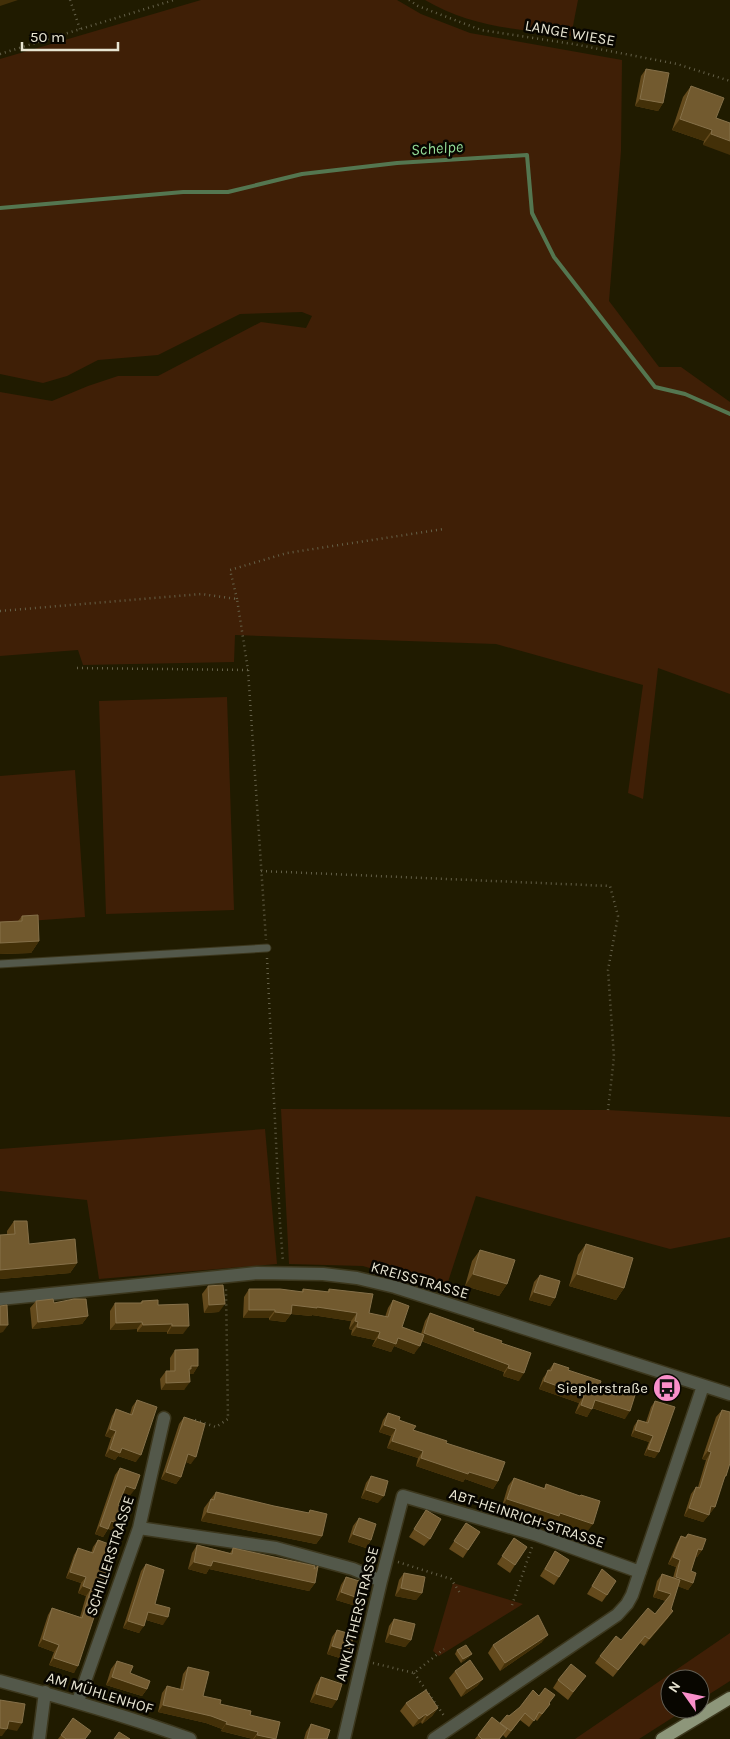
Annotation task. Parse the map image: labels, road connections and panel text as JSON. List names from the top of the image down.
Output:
{
  "streets": {
    "street": [
      "KREISSTRASSE",
      "ABT-HEINRICH-STRASSE",
      "SCHILLERSTRASSE",
      "ANKLYTHERSTRASSE",
      "AM MÜHLENHOF"
    ],
    "path": ["LANGE WIESE"]
  },
  "crossings": [
    ["ABT-HEINRICH-STRASSE", "ANKLYTHERSTRASSE"],
    ["SCHILLERSTRASSE", "AM MÜHLENHOF"]
  ],
  "water": ["Schelpe"],
  "places": {
    "bus stop": ["Sieplerstraße"]
  },
  "scale_bar": "50 m",
  "north": "top left"
}
